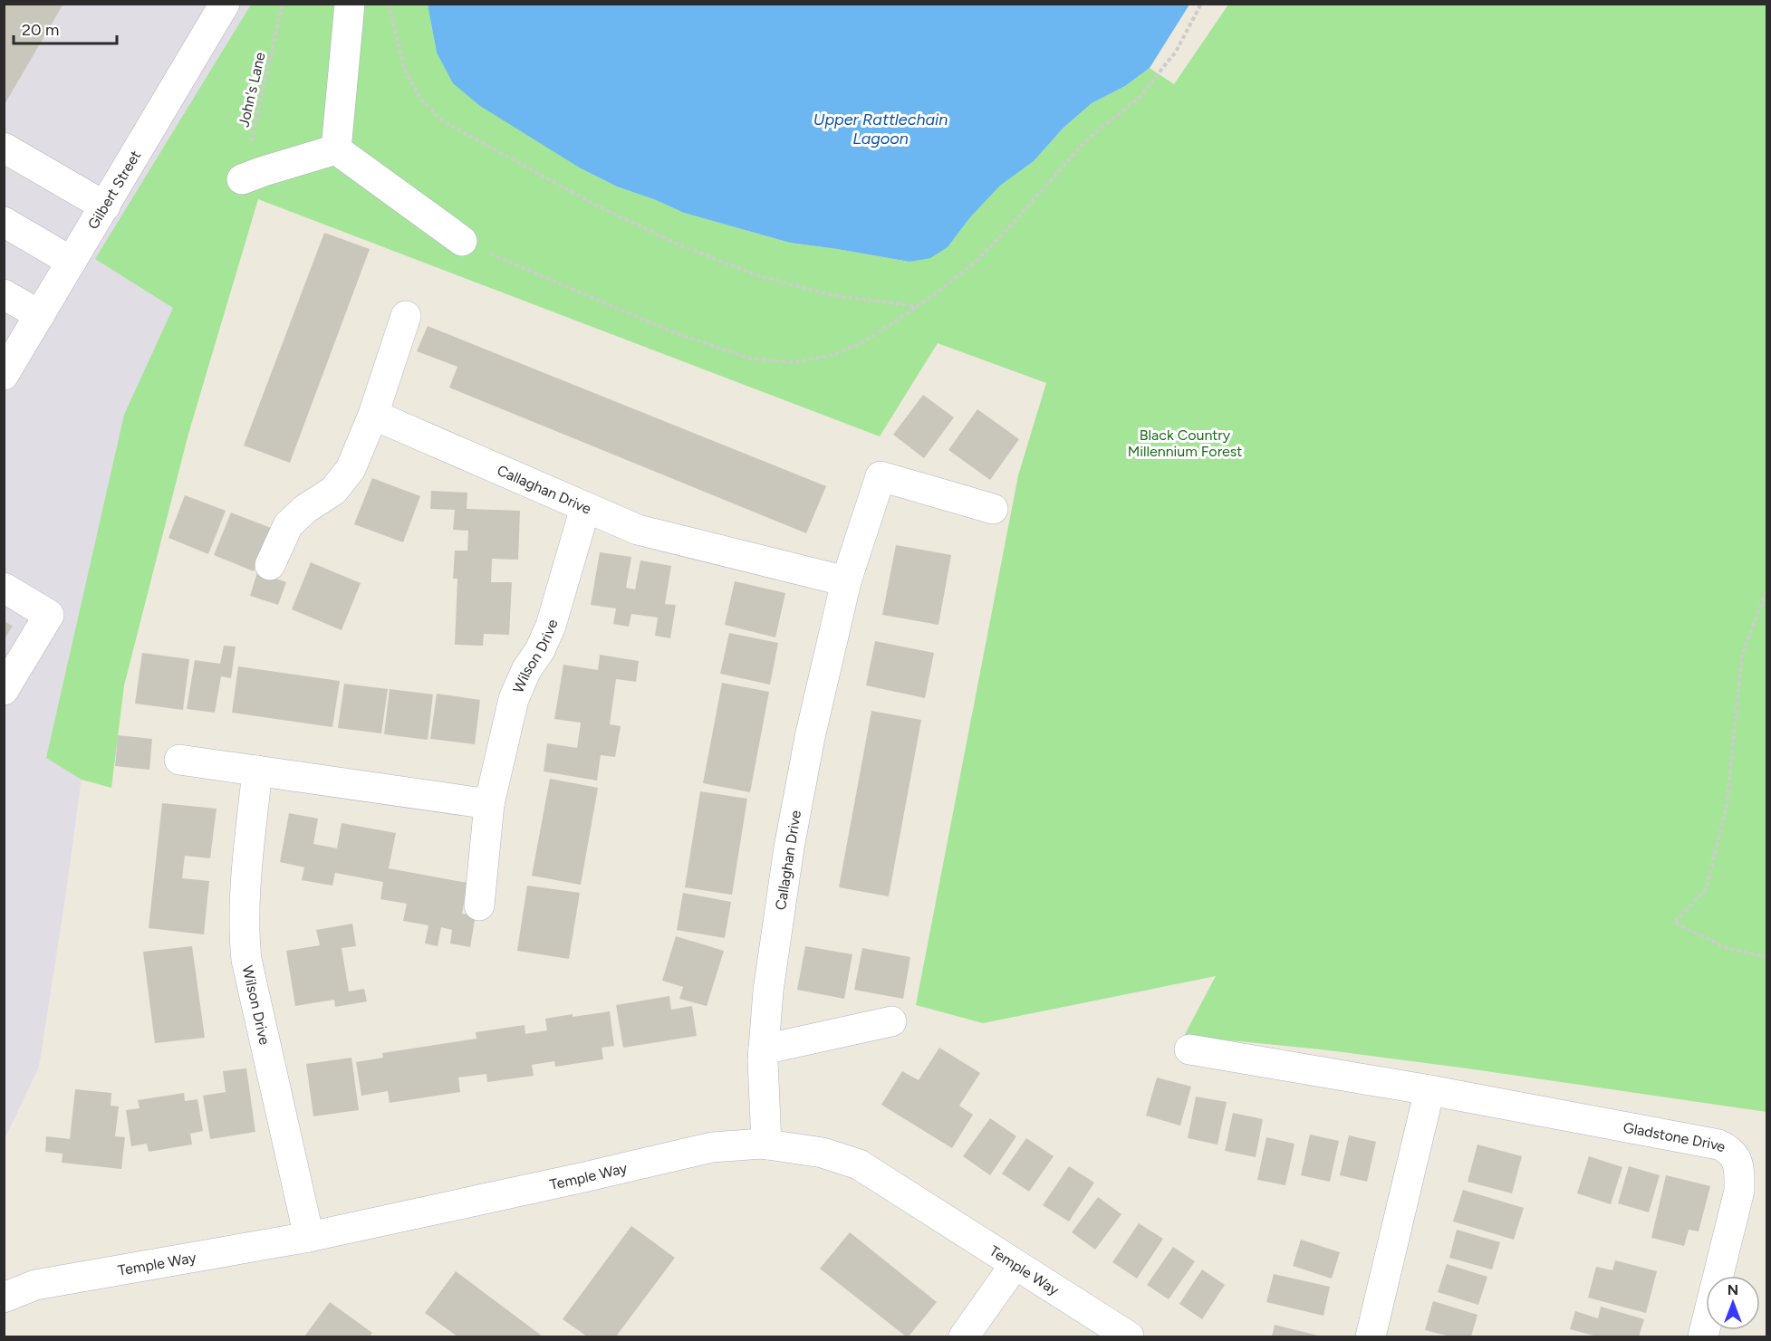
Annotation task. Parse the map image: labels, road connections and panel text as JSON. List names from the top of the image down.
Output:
{
  "streets": {
    "street": [
      "Gilbert Street",
      "Callaghan Drive",
      "Wilson Drive",
      "Gladstone Drive",
      "Temple Way"
    ],
    "path": ["John's Lane"]
  },
  "crossings": [
    ["Callaghan Drive", "Wilson Drive"],
    ["Callaghan Drive", "Temple Way"],
    ["Wilson Drive", "Temple Way"]
  ],
  "water": ["Upper Rattlechain Lagoon"],
  "parks": ["Black Country Millennium Forest"],
  "scale_bar": "20 m",
  "north": "top"
}
